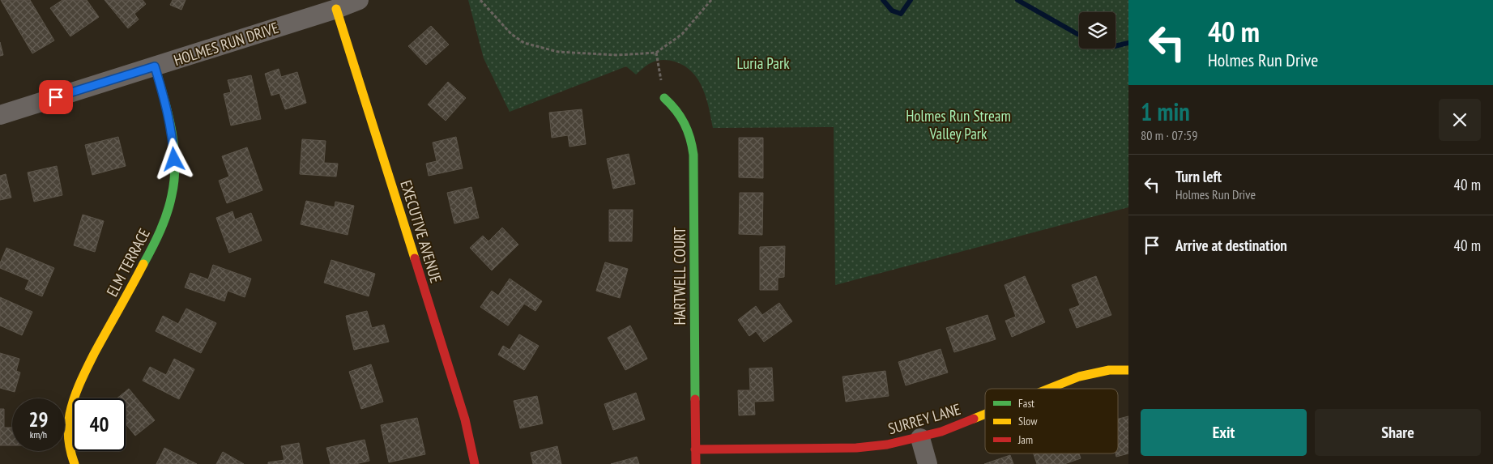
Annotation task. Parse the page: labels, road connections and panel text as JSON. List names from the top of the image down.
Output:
{
  "streets": {
    "street": [
      "HOLMES RUN DRIVE",
      "EXECUTIVE AVENUE",
      "ELM TERRACE",
      "HARTWELL COURT",
      "SURREY LANE"
    ]
  },
  "crossings": [
    ["HOLMES RUN DRIVE", "EXECUTIVE AVENUE"],
    ["HOLMES RUN DRIVE", "ELM TERRACE"],
    ["HARTWELL COURT", "SURREY LANE"]
  ],
  "parks": ["Luria Park", "Holmes Run Stream Valley Park"],
  "legend": ["Fast", "Slow", "Jam"],
  "page": {
    "turn": ["40 m", "Holmes Run Drive"],
    "heading": ["1 min", "80 m · 07:59"],
    "list": [
      {
        "name": "Turn left",
        "note": "Holmes Run Drive",
        "value": "40 m"
      },
      {
        "name": "Arrive at destination",
        "value": "40 m"
      }
    ],
    "speed": "29 km/h",
    "limit": "40",
    "buttons": ["Exit", "Share"]
  }
}
